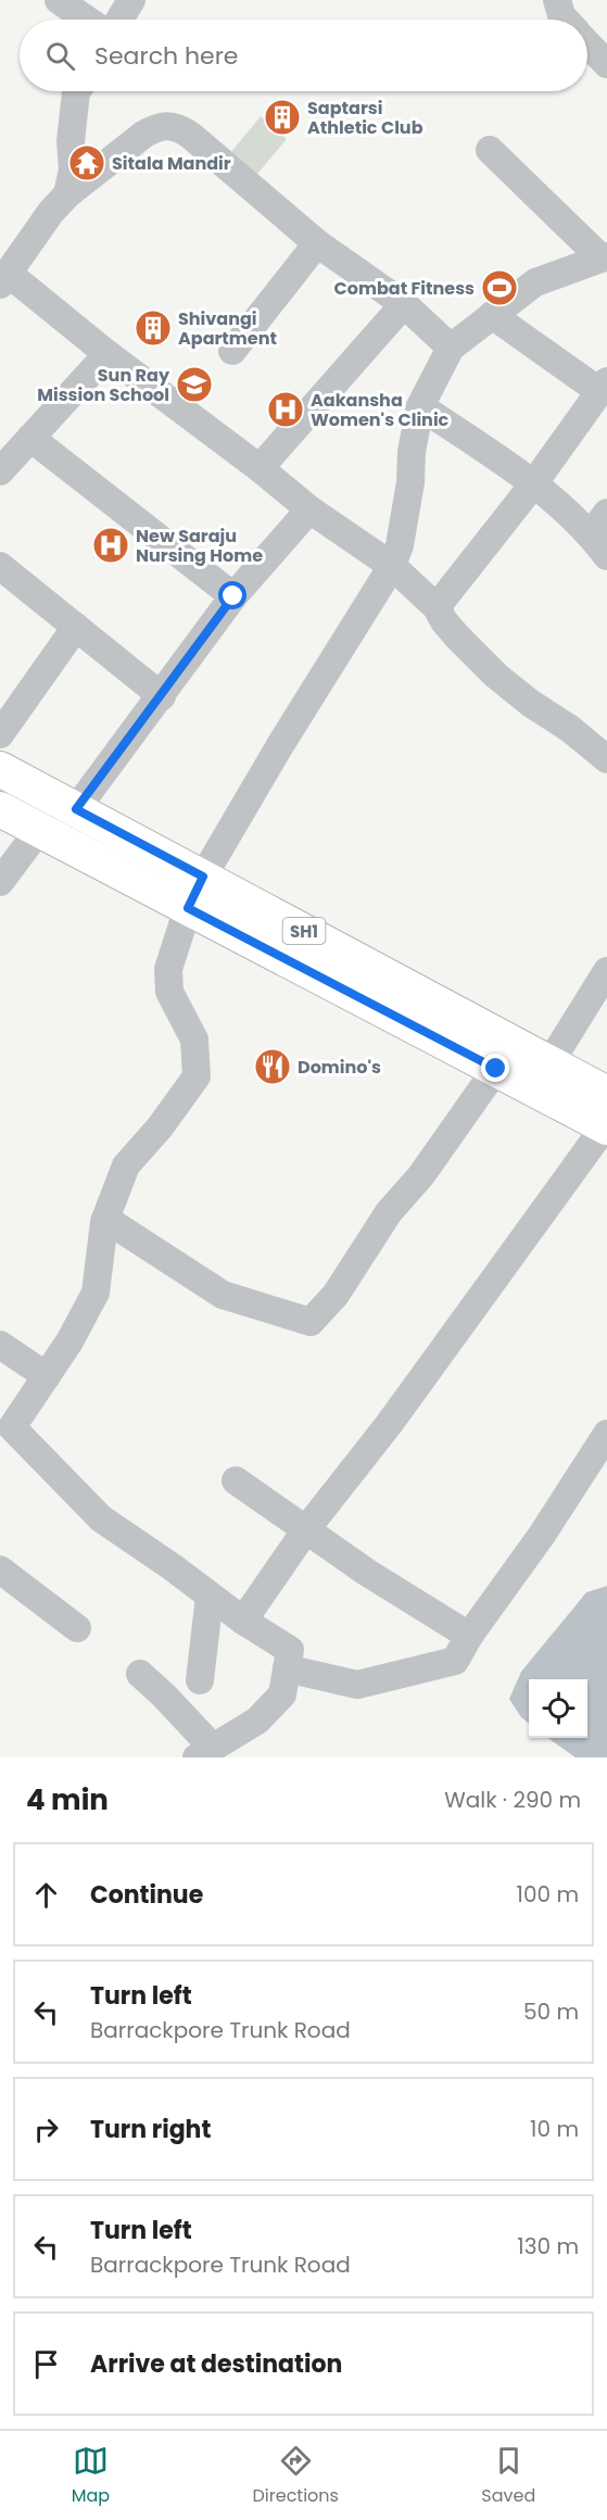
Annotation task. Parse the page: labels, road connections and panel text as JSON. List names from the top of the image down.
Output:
{
  "streets": {
    "main road": ["SH1"]
  },
  "places": {
    "building": ["Saptarsi Athletic Club", "Shivangi Apartment"],
    "temple": ["Sitala Mandir"],
    "sports": ["Combat Fitness"],
    "school or university": ["Sun Ray Mission School"],
    "hospital": ["Aakansha Women's Clinic", "New Saraju Nursing Home"],
    "restaurant": ["Domino's"]
  },
  "page": {
    "search": "Search here",
    "heading": ["4 min", "Walk · 290 m"],
    "list": [
      ["Continue", "100 m"],
      ["Turn left", "Barrackpore Trunk Road", "50 m"],
      ["Turn right", "10 m"],
      ["Turn left", "Barrackpore Trunk Road", "130 m"],
      "Arrive at destination"
    ],
    "nav": ["Map", "Directions", "Saved"]
  }
}
